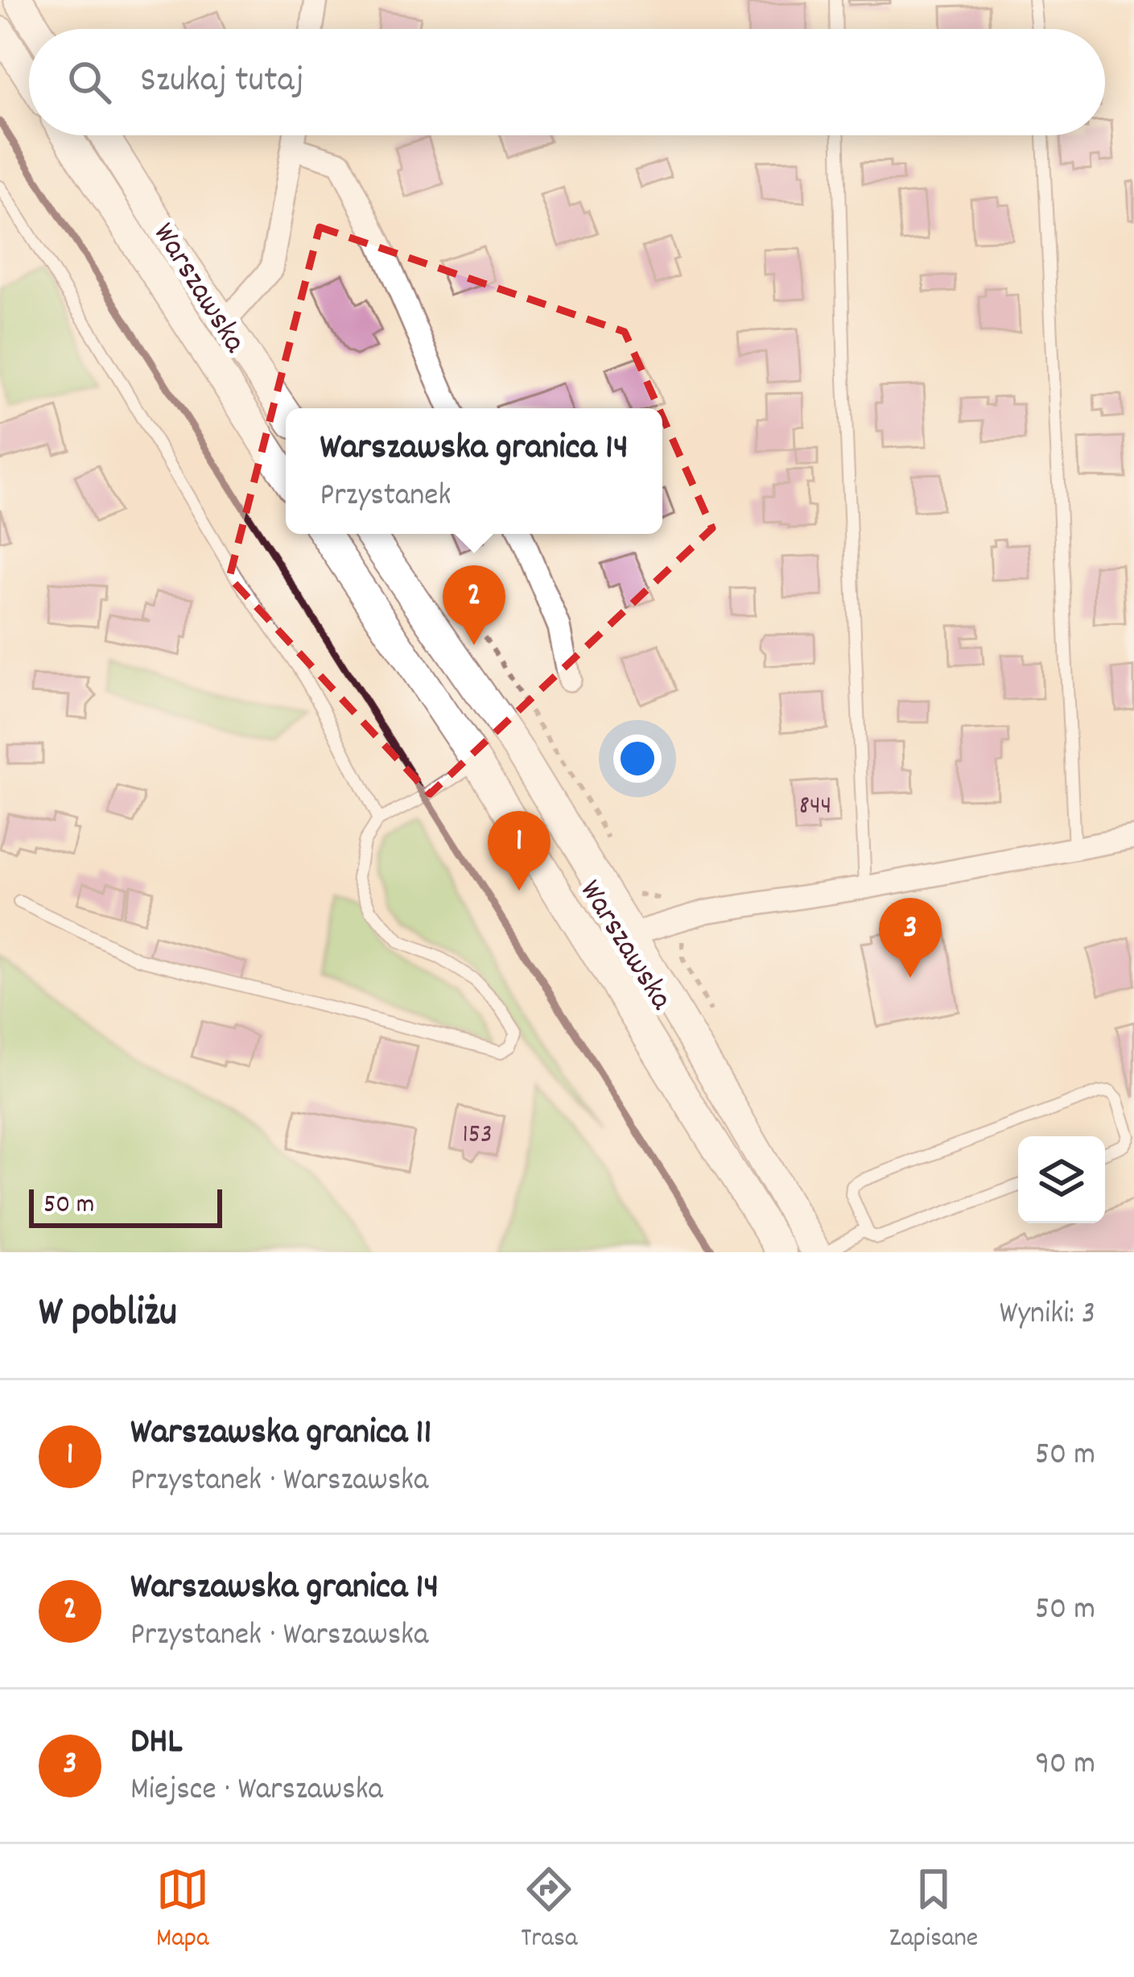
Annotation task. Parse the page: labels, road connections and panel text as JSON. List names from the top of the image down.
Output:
{
  "streets": {
    "main road": ["Warszawska"]
  },
  "house_numbers": ["844", "153"],
  "scale_bar": "50 m",
  "page": {
    "search": "Szukaj tutaj",
    "popup": ["Warszawska granica 14", "Przystanek"],
    "pins": ["2", "1", "3"],
    "scale": "50 m",
    "heading": ["W pobliżu", "Wyniki: 3"],
    "list": [
      {
        "mark": "1",
        "name": "Warszawska granica 11",
        "note": "Przystanek · Warszawska",
        "value": "50 m"
      },
      {
        "mark": "2",
        "name": "Warszawska granica 14",
        "note": "Przystanek · Warszawska",
        "value": "50 m"
      },
      {
        "mark": "3",
        "name": "DHL",
        "note": "Miejsce · Warszawska",
        "value": "90 m"
      }
    ],
    "nav": ["Mapa", "Trasa", "Zapisane"]
  }
}
